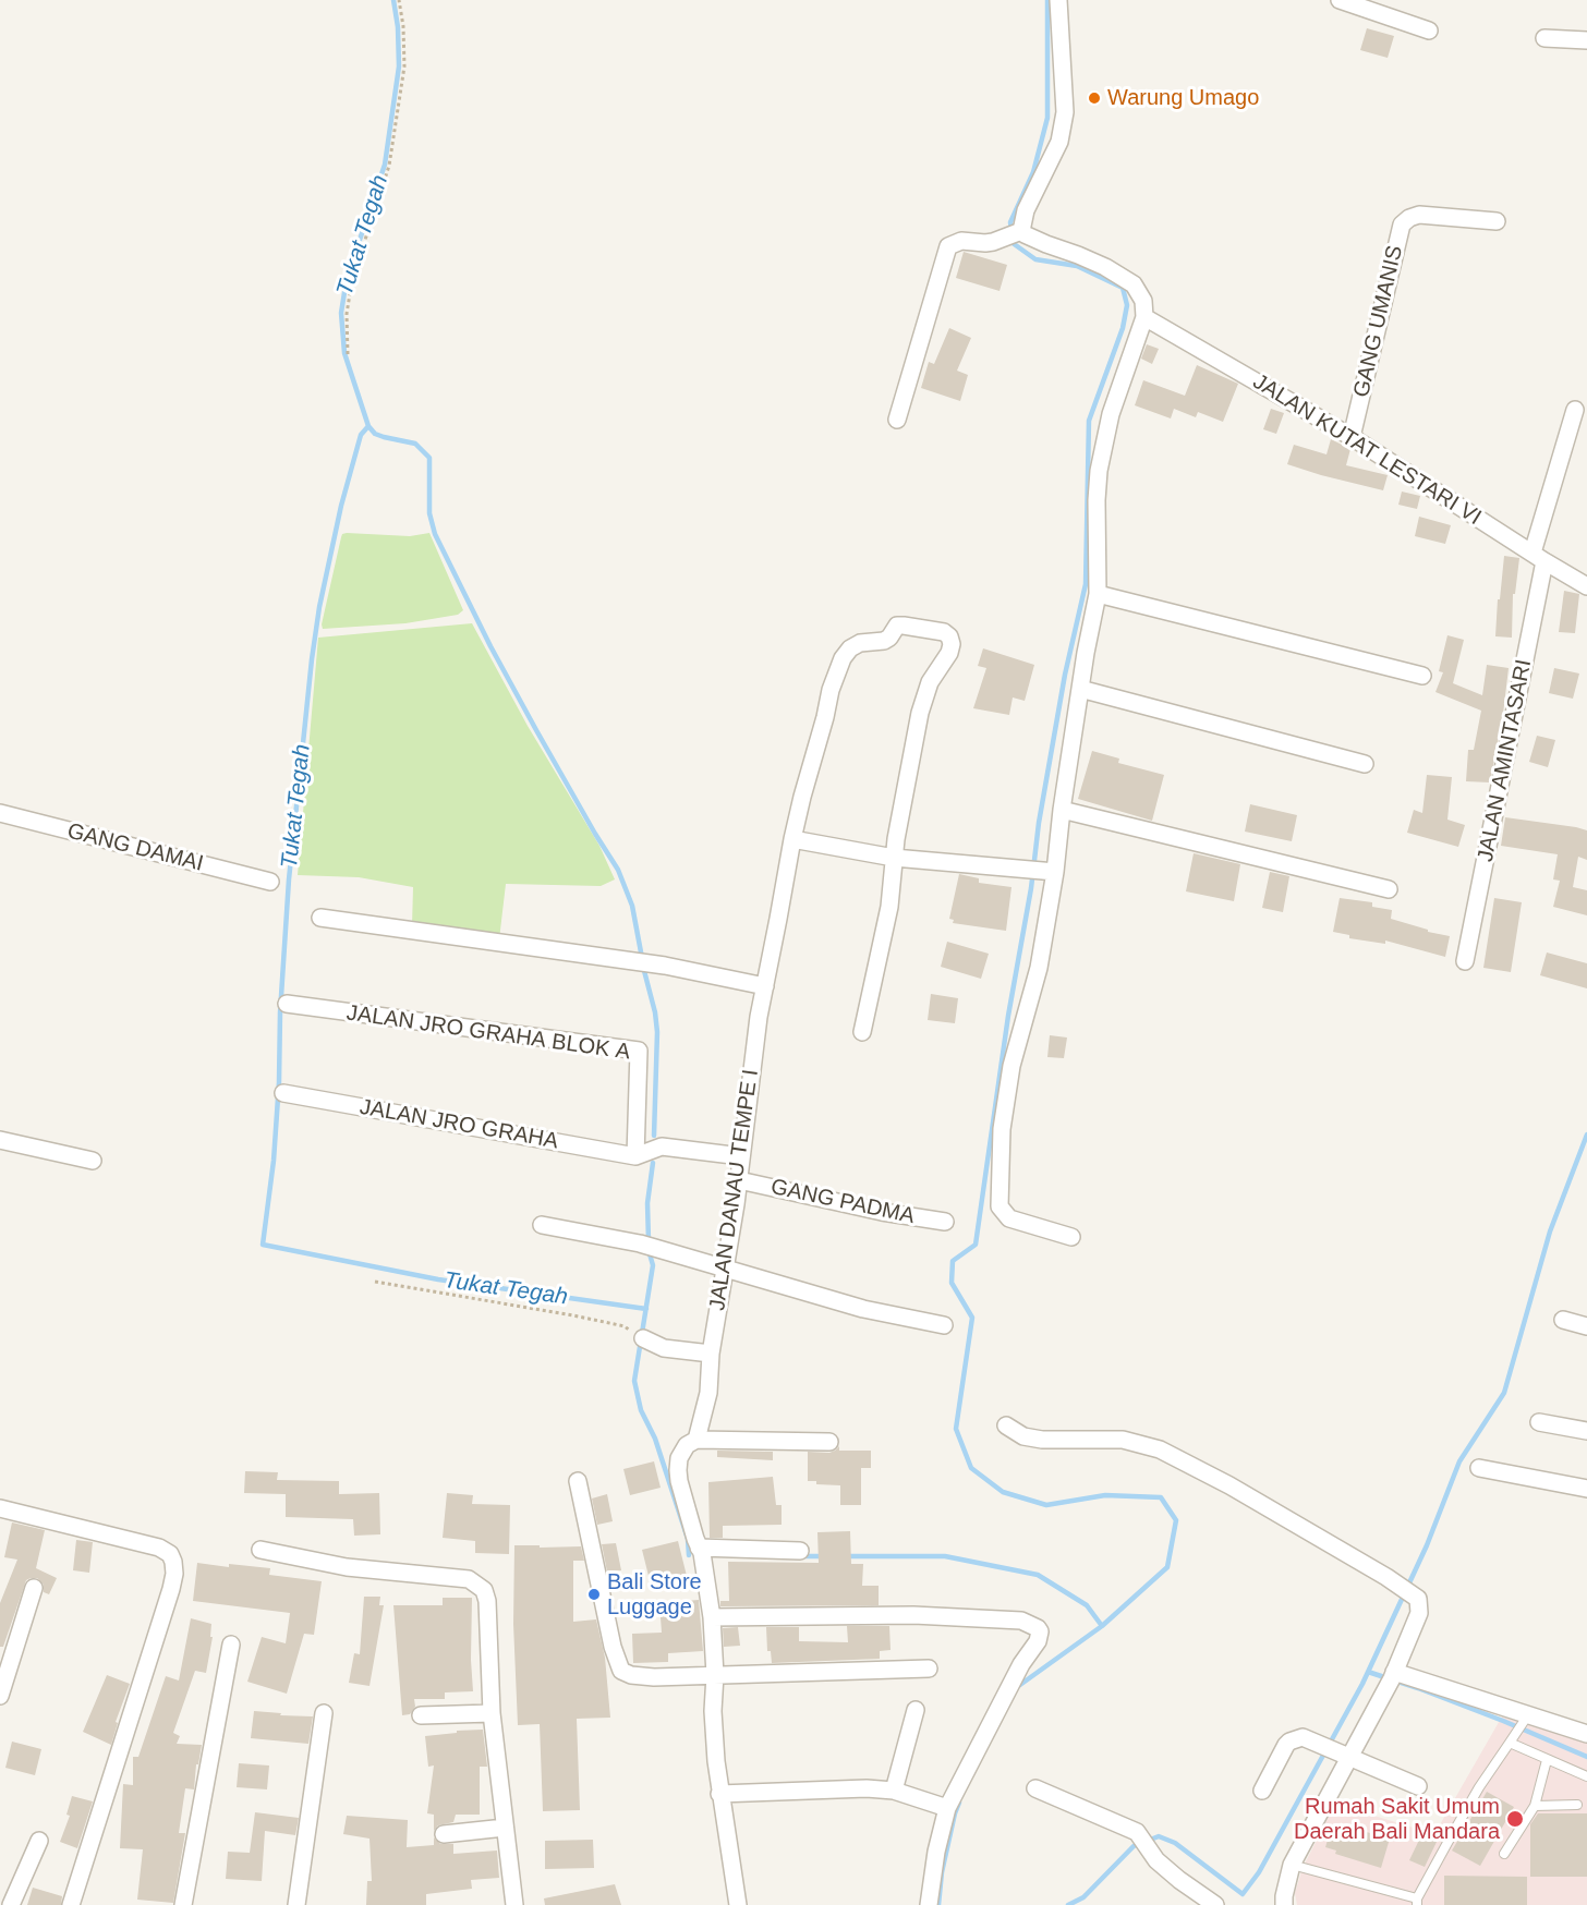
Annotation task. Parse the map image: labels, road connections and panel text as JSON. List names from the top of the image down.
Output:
{
  "streets": {
    "street": [
      "GANG UMANIS",
      "JALAN KUTAT LESTARI VI",
      "JALAN AMINTASARI",
      "GANG DAMAI",
      "JALAN JRO GRAHA BLOK A",
      "JALAN JRO GRAHA",
      "JALAN DANAU TEMPE I",
      "GANG PADMA"
    ]
  },
  "crossings": [
    ["GANG UMANIS", "JALAN KUTAT LESTARI VI"],
    ["JALAN KUTAT LESTARI VI", "JALAN AMINTASARI"],
    ["JALAN JRO GRAHA BLOK A", "JALAN JRO GRAHA"],
    ["JALAN DANAU TEMPE I", "GANG PADMA"]
  ],
  "water": ["Tukat Tegah"],
  "places": ["Warung Umago", "Bali Store Luggage", "Rumah Sakit Umum Daerah Bali Mandara"]
}
